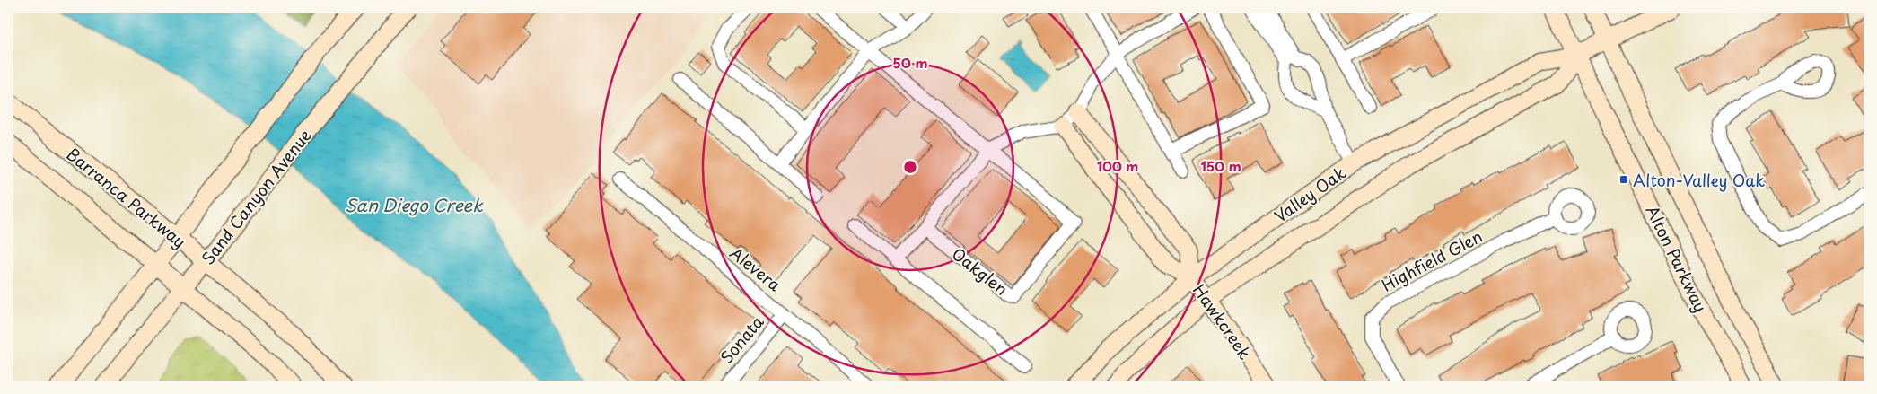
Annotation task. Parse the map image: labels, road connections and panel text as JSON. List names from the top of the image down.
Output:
{
  "streets": {
    "main road": [
      "Valley Oak",
      "Sand Canyon Avenue",
      "Barranca Parkway",
      "Alton Parkway",
      "Hawkcreek"
    ],
    "street": [
      "Highfield Glen",
      "Alevera",
      "Oakglen",
      "Sonata"
    ]
  },
  "crossings": [
    ["Valley Oak", "Alton Parkway"],
    ["Valley Oak", "Hawkcreek"],
    ["Sand Canyon Avenue", "Barranca Parkway"],
    ["Alevera", "Sonata"]
  ],
  "water": ["San Diego Creek"],
  "places": {
    "transit": ["Alton-Valley Oak"]
  },
  "rings": ["50 m", "100 m", "150 m"]
}
